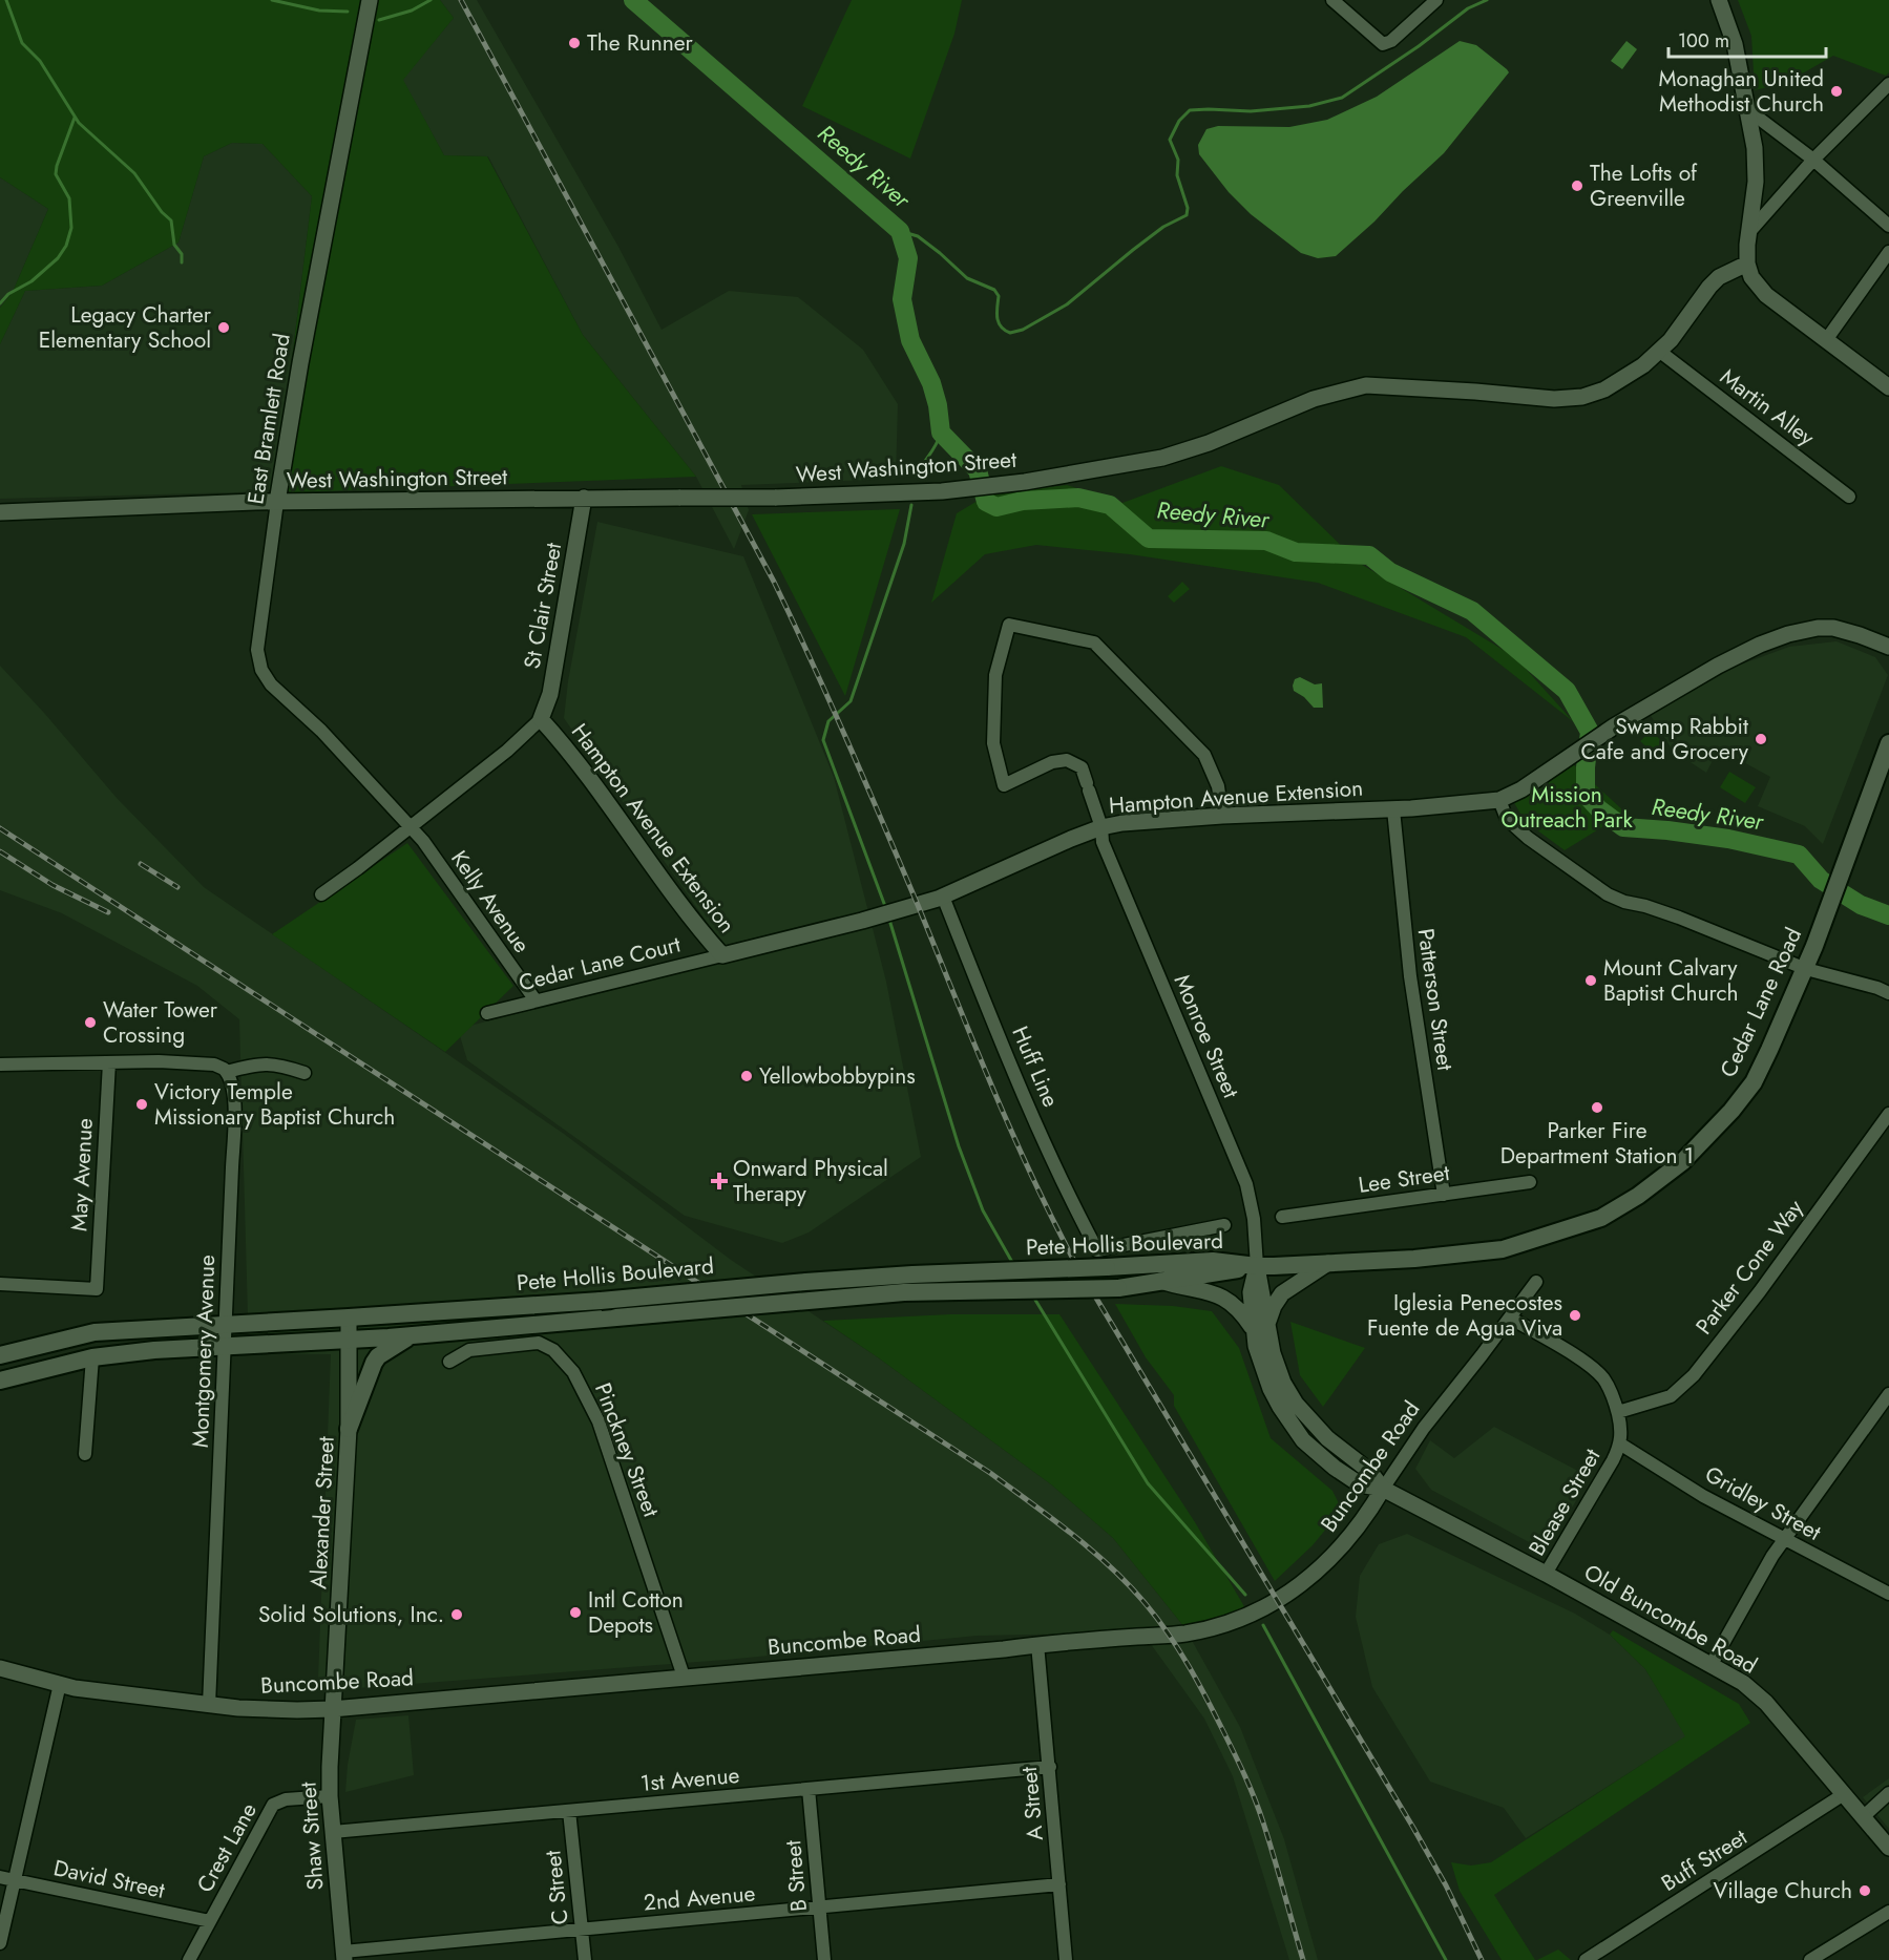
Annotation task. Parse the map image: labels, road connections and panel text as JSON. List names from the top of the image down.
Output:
{
  "streets": {
    "main road": ["Cedar Lane Road", "Pete Hollis Boulevard"],
    "street": [
      "Martin Alley",
      "East Bramlett Road",
      "West Washington Street",
      "St Clair Street",
      "Hampton Avenue Extension",
      "Kelly Avenue",
      "Cedar Lane Court",
      "Patterson Street",
      "Monroe Street",
      "Huff Line",
      "May Avenue",
      "Lee Street",
      "Parker Cone Way",
      "Montgomery Avenue",
      "Pinckney Street",
      "Buncombe Road",
      "Blease Street",
      "Gridley Street",
      "Alexander Street",
      "Old Buncombe Road",
      "1st Avenue",
      "A Street",
      "Shaw Street",
      "Crest Lane",
      "Buff Street",
      "B Street",
      "David Street",
      "C Street",
      "2nd Avenue"
    ]
  },
  "crossings": [
    ["Martin Alley", "West Washington Street"],
    ["East Bramlett Road", "West Washington Street"],
    ["East Bramlett Road", "Hampton Avenue Extension"],
    ["East Bramlett Road", "Kelly Avenue"],
    ["West Washington Street", "St Clair Street"],
    ["St Clair Street", "Hampton Avenue Extension"],
    ["Hampton Avenue Extension", "Kelly Avenue"],
    ["Hampton Avenue Extension", "Cedar Lane Court"],
    ["Hampton Avenue Extension", "Patterson Street"],
    ["Hampton Avenue Extension", "Monroe Street"],
    ["Hampton Avenue Extension", "Huff Line"],
    ["Kelly Avenue", "Cedar Lane Court"],
    ["Patterson Street", "Lee Street"],
    ["Cedar Lane Road", "Monroe Street"],
    ["Cedar Lane Road", "Pete Hollis Boulevard"],
    ["Cedar Lane Road", "Old Buncombe Road"],
    ["Monroe Street", "Pete Hollis Boulevard"],
    ["Monroe Street", "Old Buncombe Road"],
    ["Pete Hollis Boulevard", "Montgomery Avenue"],
    ["Pete Hollis Boulevard", "Alexander Street"],
    ["Pete Hollis Boulevard", "Old Buncombe Road"],
    ["Parker Cone Way", "Blease Street"],
    ["Montgomery Avenue", "Buncombe Road"],
    ["Pinckney Street", "Buncombe Road"],
    ["Buncombe Road", "Blease Street"],
    ["Buncombe Road", "Alexander Street"],
    ["Buncombe Road", "Old Buncombe Road"],
    ["Buncombe Road", "A Street"],
    ["Buncombe Road", "Shaw Street"],
    ["Blease Street", "Gridley Street"],
    ["Blease Street", "Old Buncombe Road"],
    ["Alexander Street", "Shaw Street"],
    ["Old Buncombe Road", "Buff Street"],
    ["1st Avenue", "A Street"],
    ["1st Avenue", "Shaw Street"],
    ["1st Avenue", "B Street"],
    ["1st Avenue", "C Street"],
    ["A Street", "2nd Avenue"],
    ["Shaw Street", "Crest Lane"],
    ["Shaw Street", "2nd Avenue"],
    ["Crest Lane", "David Street"],
    ["B Street", "2nd Avenue"],
    ["C Street", "2nd Avenue"]
  ],
  "water": ["Reedy River"],
  "parks": ["Mission Outreach Park"],
  "places": {
    "other": [
      "The Runner",
      "Monaghan United Methodist Church",
      "The Lofts of Greenville",
      "Legacy Charter Elementary School",
      "Swamp Rabbit Cafe and Grocery",
      "Mount Calvary Baptist Church",
      "Water Tower Crossing",
      "Yellowbobbypins",
      "Victory Temple Missionary Baptist Church",
      "Parker Fire Department Station 1",
      "Iglesia Penecostes Fuente de Agua Viva",
      "Intl Cotton Depots",
      "Solid Solutions, Inc.",
      "Village Church"
    ],
    "health": ["Onward Physical Therapy"]
  },
  "scale_bar": "100 m"
}
